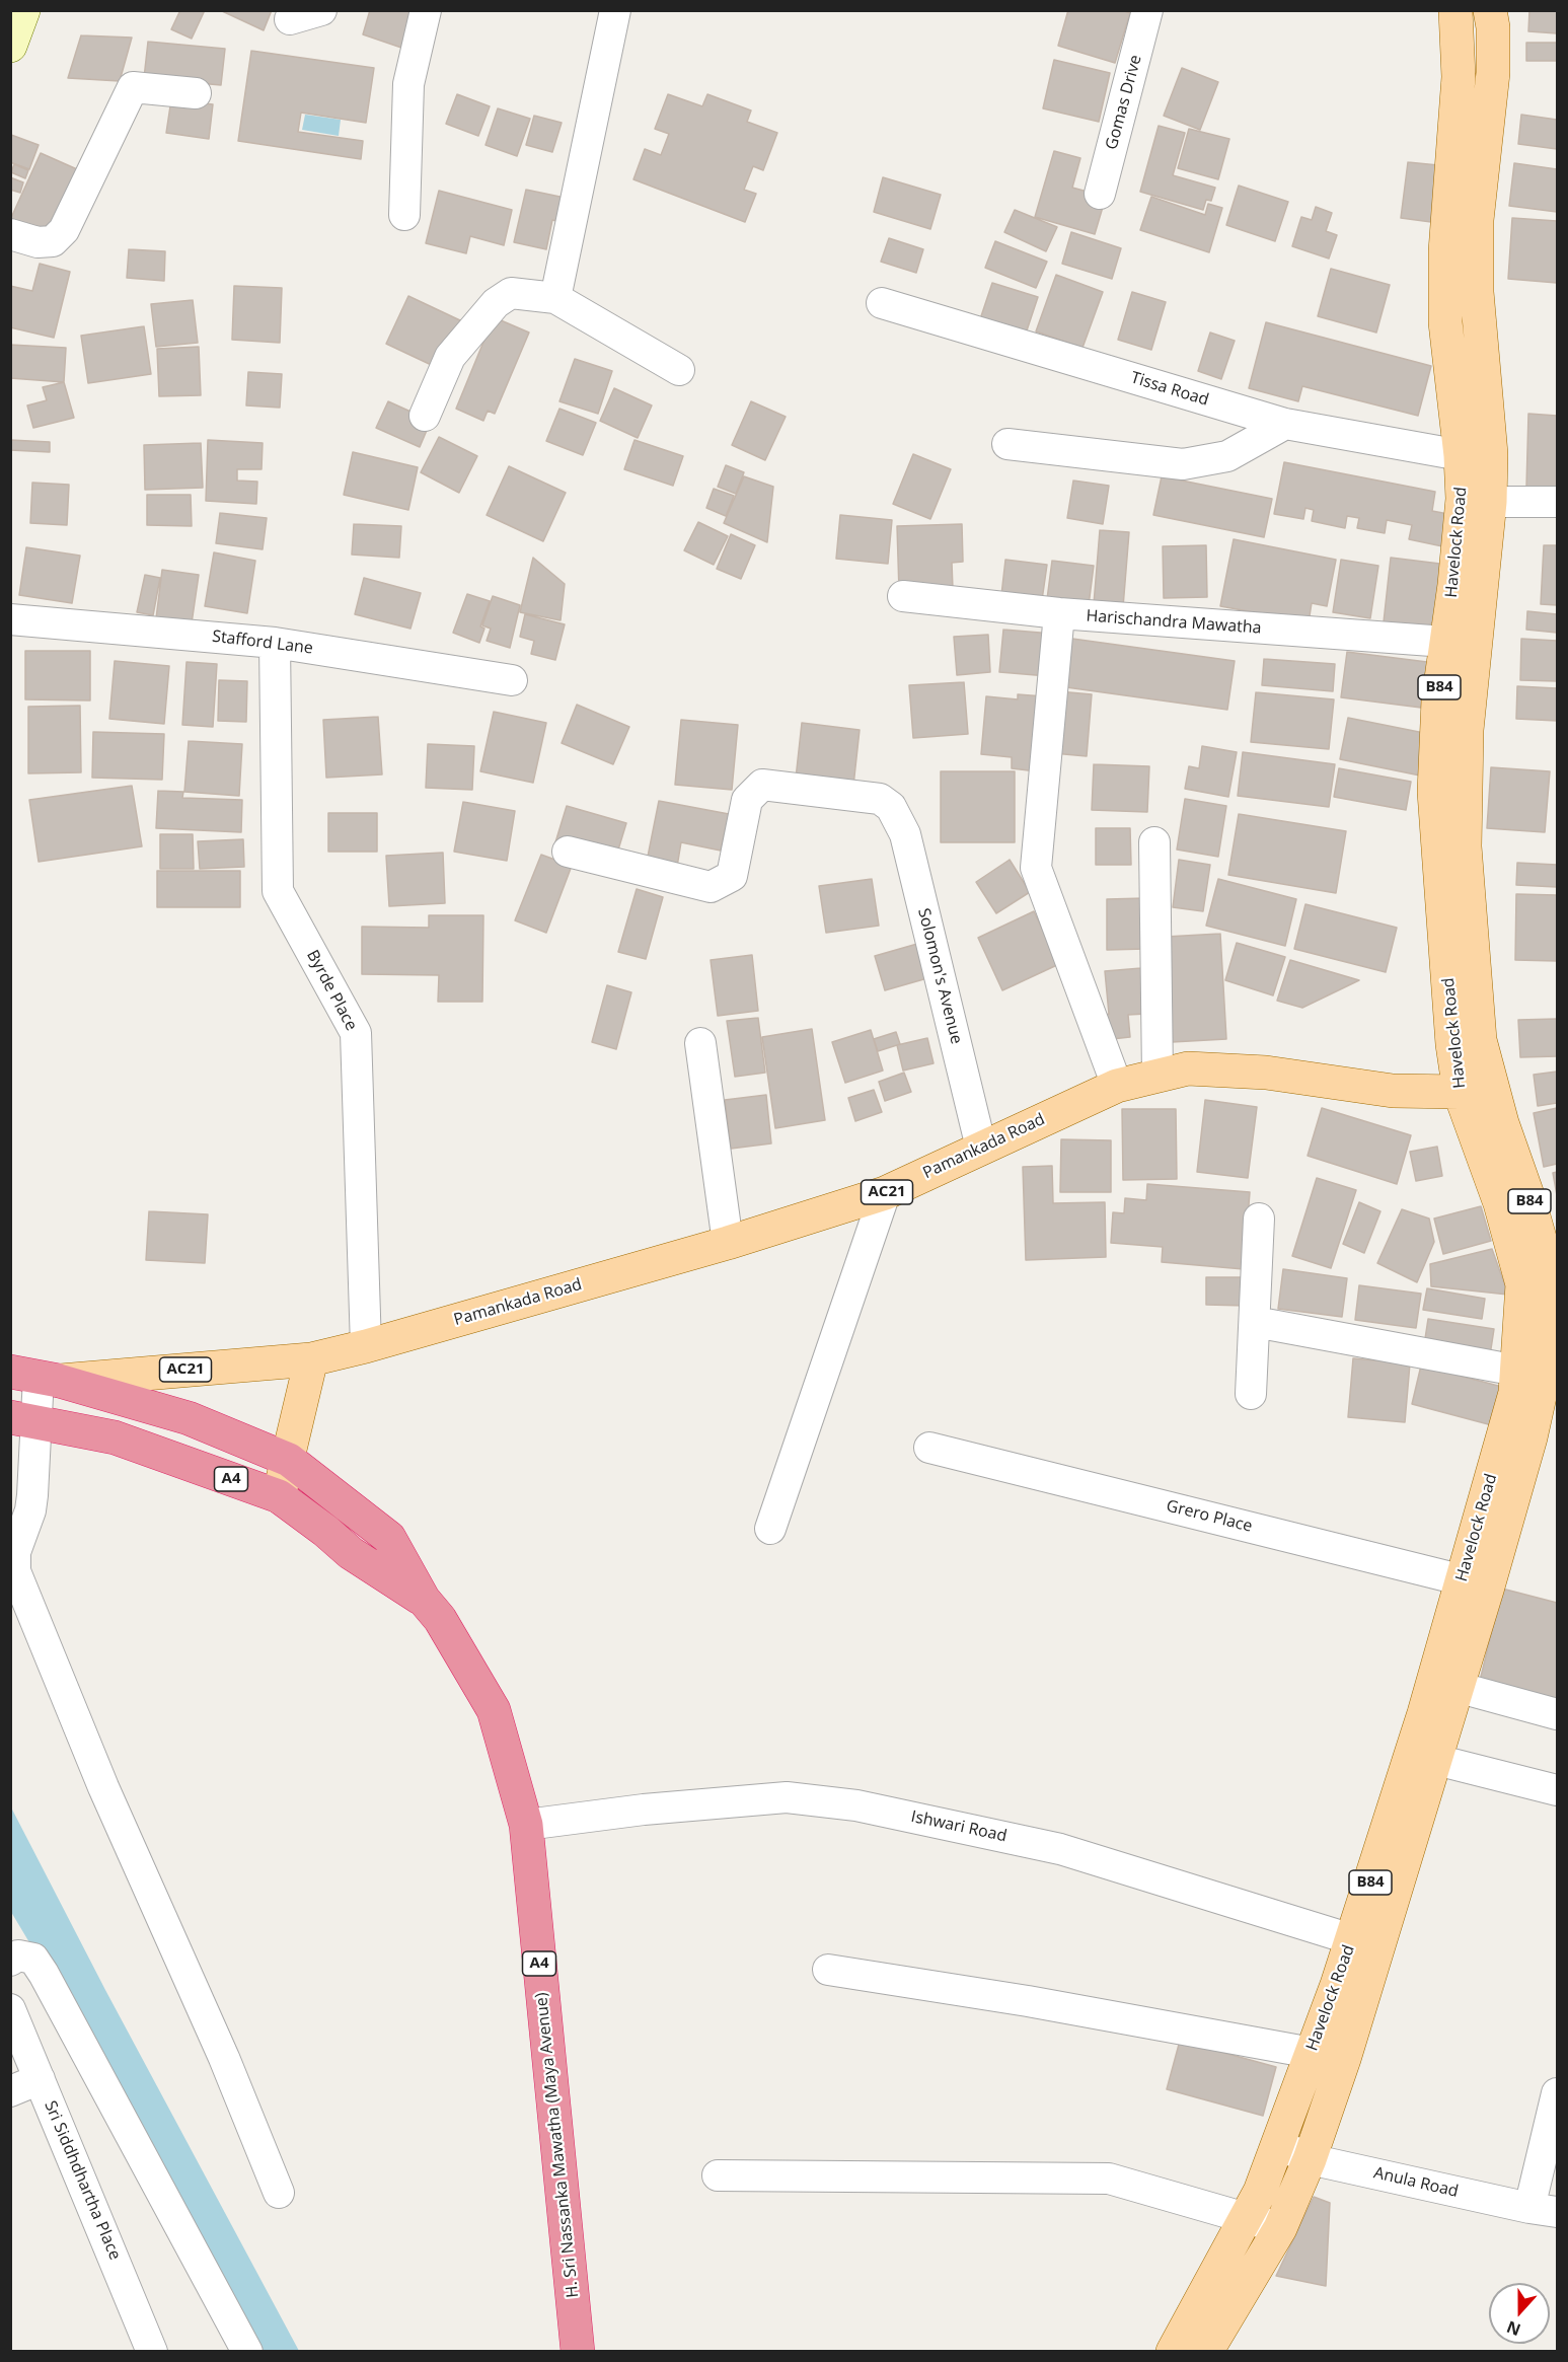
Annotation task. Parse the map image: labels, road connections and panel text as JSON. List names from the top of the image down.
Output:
{
  "streets": {
    "highway": ["A4", "H. Sri Nassanka Mawatha (Maya Avenue)"],
    "main road": [
      "Havelock Road",
      "B84",
      "Pamankada Road",
      "AC21"
    ],
    "street": [
      "Gomas Drive",
      "Tissa Road",
      "Harischandra Mawatha",
      "Stafford Lane",
      "Solomon's Avenue",
      "Byrde Place",
      "Grero Place",
      "Ishwari Road",
      "Sri Siddhdhartha Place",
      "Anula Road"
    ]
  },
  "crossings": [
    ["Tissa Road", "Havelock Road"],
    ["Havelock Road", "Harischandra Mawatha"],
    ["Havelock Road", "Pamankada Road"],
    ["Havelock Road", "Grero Place"],
    ["Havelock Road", "Ishwari Road"],
    ["Havelock Road", "Anula Road"],
    ["Stafford Lane", "Byrde Place"],
    ["Solomon's Avenue", "Pamankada Road"],
    ["Byrde Place", "Pamankada Road"],
    ["Pamankada Road", "H. Sri Nassanka Mawatha (Maya Avenue)"],
    ["Ishwari Road", "H. Sri Nassanka Mawatha (Maya Avenue)"]
  ],
  "north": "bottom"
}
